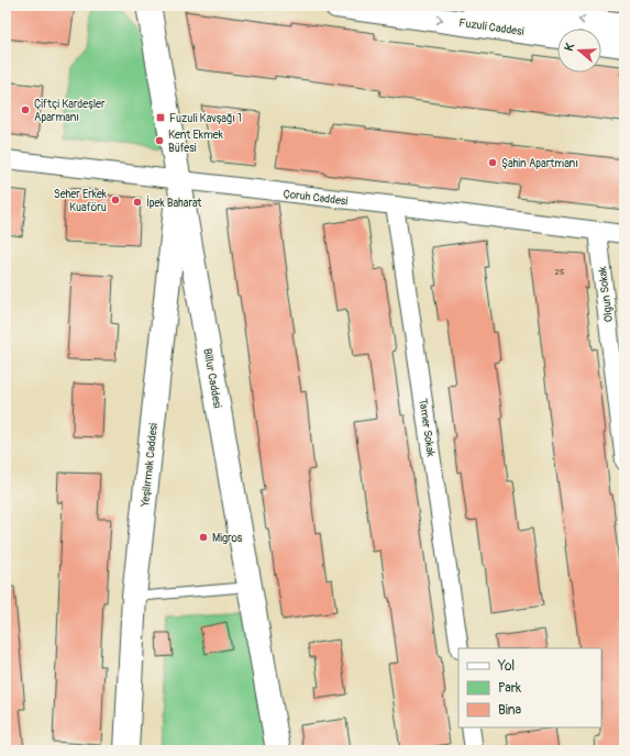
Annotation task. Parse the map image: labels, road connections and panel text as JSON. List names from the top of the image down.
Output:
{
  "streets": {
    "street": [
      "Fuzuli Caddesi",
      "Çoruh Caddesi",
      "Olgun Sokak",
      "Billur Caddesi",
      "Tamer Sokak",
      "Yeşilırmak Caddesi"
    ]
  },
  "crossings": [
    ["Çoruh Caddesi", "Olgun Sokak"],
    ["Çoruh Caddesi", "Billur Caddesi"],
    ["Çoruh Caddesi", "Tamer Sokak"],
    ["Çoruh Caddesi", "Yeşilırmak Caddesi"],
    ["Billur Caddesi", "Yeşilırmak Caddesi"]
  ],
  "places": {
    "other": [
      "Çiftçi Kardeşler Aparmanı",
      "Kent Ekmek Büfesi",
      "Şahin Apartmanı",
      "Seher Erkek Kuaförü",
      "İpek Baharat",
      "Migros"
    ],
    "transit": ["Fuzuli Kavşağı 1"]
  },
  "house_numbers": ["25"],
  "legend": ["Yol", "Park", "Bina"],
  "north": "left"
}
